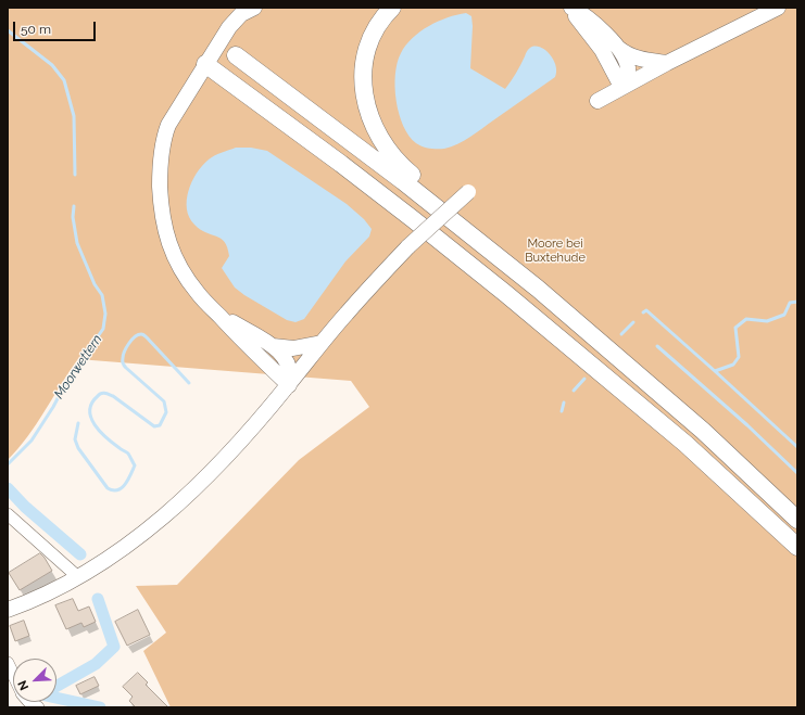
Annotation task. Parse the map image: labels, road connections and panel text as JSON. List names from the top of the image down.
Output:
{
  "water": ["Moorwettern"],
  "parks": ["Moore bei Buxtehude"],
  "scale_bar": "50 m",
  "north": "bottom left"
}
